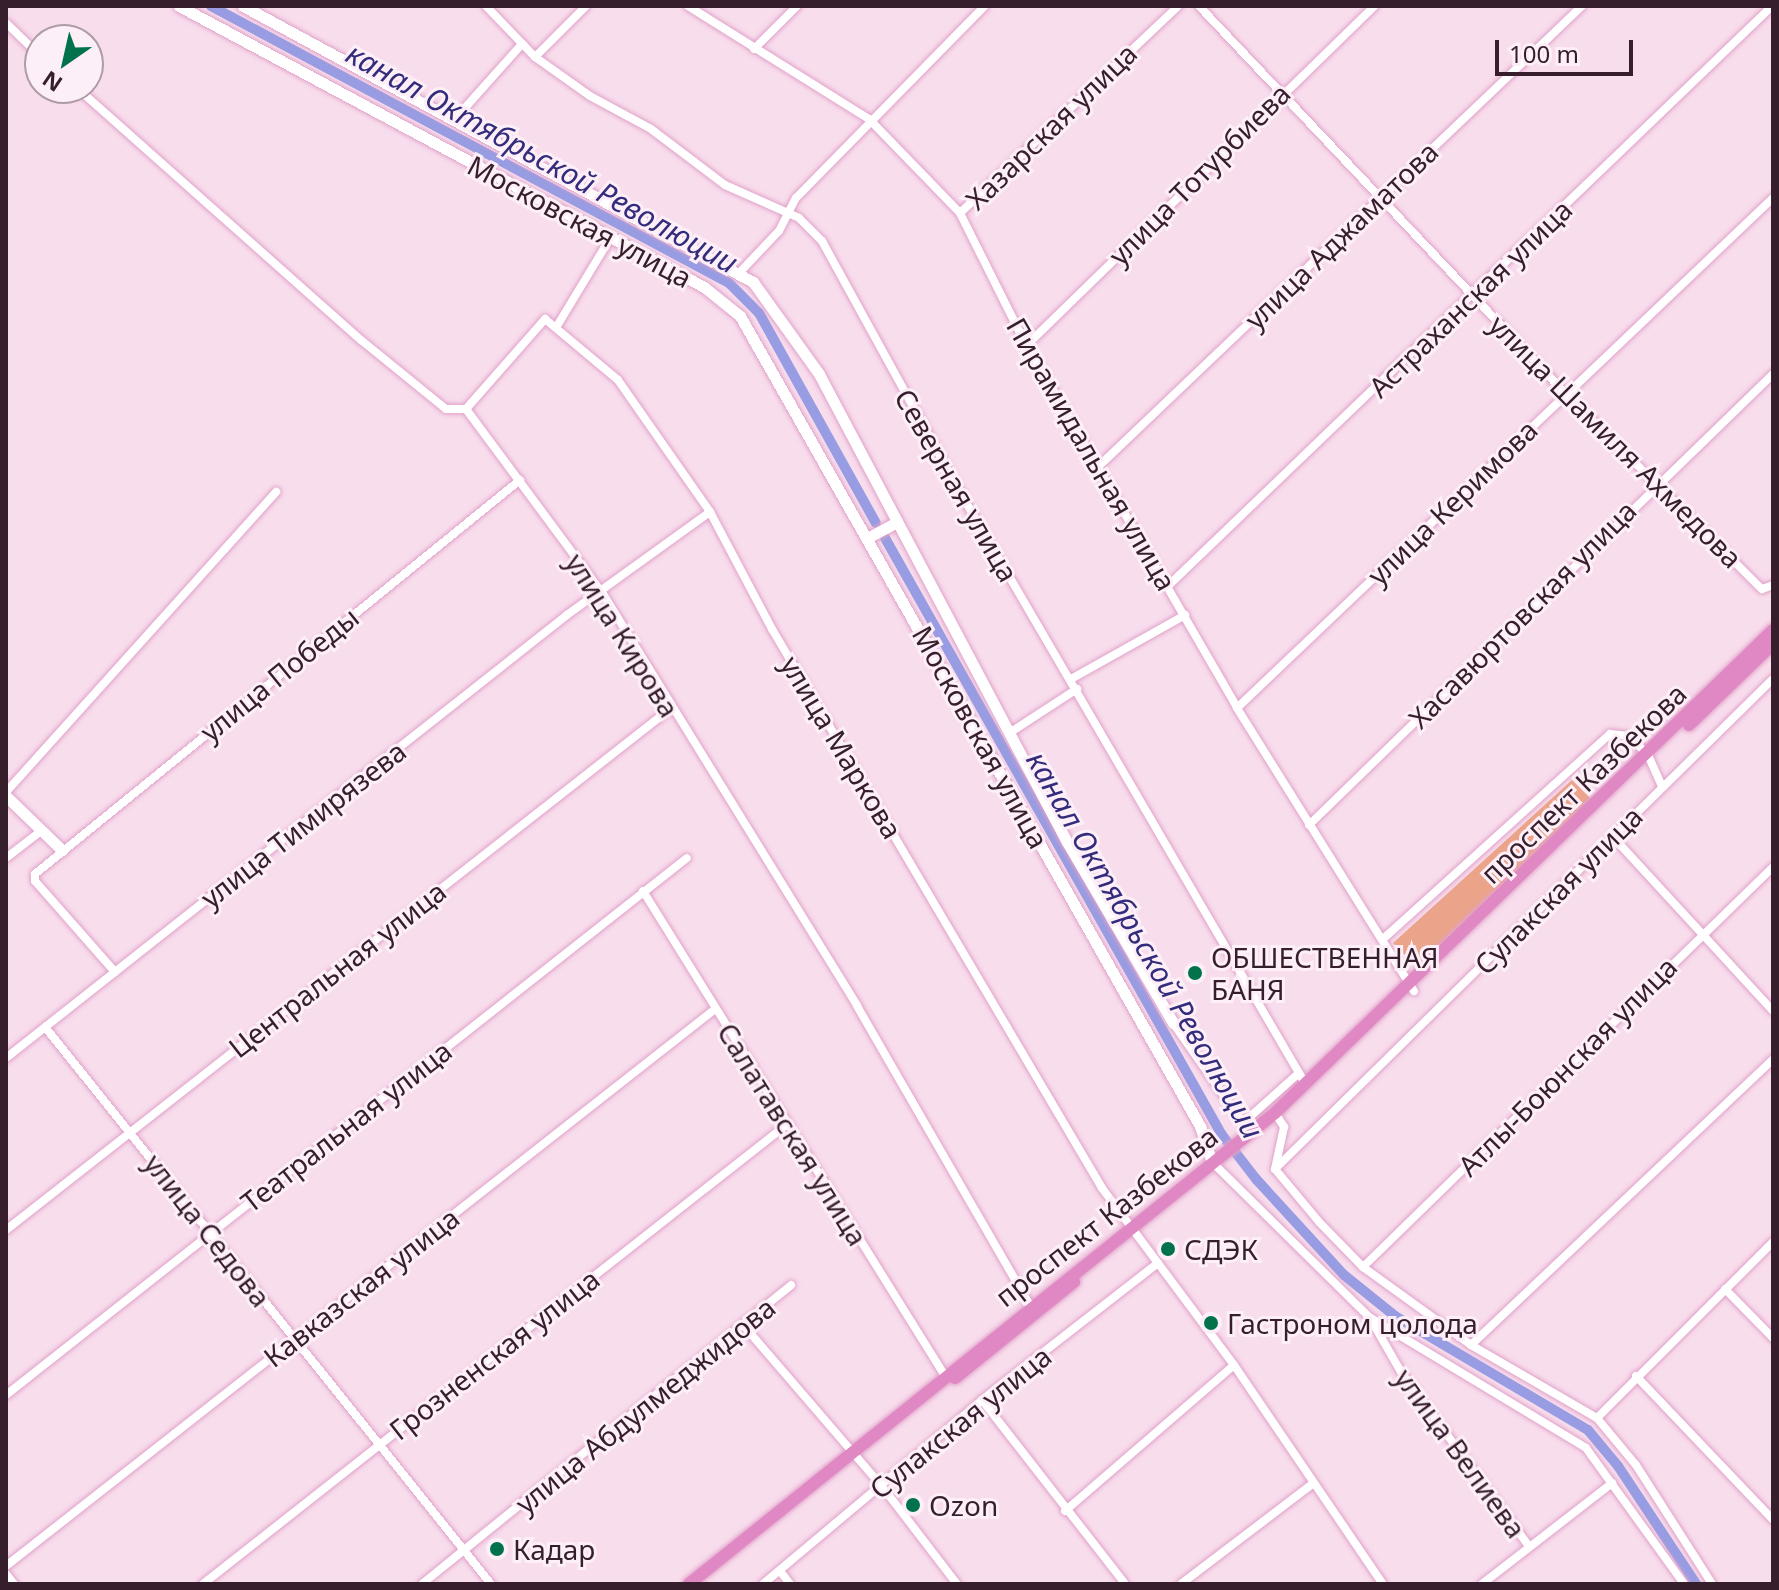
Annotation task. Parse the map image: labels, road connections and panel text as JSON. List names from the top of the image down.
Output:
{
  "streets": {
    "highway": ["проспект Казбекова"],
    "main road": ["Московская улица"],
    "street": [
      "Хазарская улица",
      "улица Тотурбиева",
      "улица Аджаматова",
      "Астраханская улица",
      "улица Шамиля Ахмедова",
      "Пирамидальная улица",
      "Северная улица",
      "улица Керимова",
      "Хасавюртовская улица",
      "улица Кирова",
      "улица Победы",
      "улица Маркова",
      "улица Тимирязева",
      "Сулакская улица",
      "Центральная улица",
      "Атлы-Боюнская улица",
      "Театральная улица",
      "Салатавская улица",
      "улица Седова",
      "Кавказская улица",
      "Грозненская улица",
      "улица Абдулмеджидова",
      "улица Велиева"
    ]
  },
  "crossings": [
    ["Хазарская улица", "Пирамидальная улица"],
    ["улица Тотурбиева", "улица Шамиля Ахмедова"],
    ["улица Тотурбиева", "Пирамидальная улица"],
    ["Московская улица", "Северная улица"],
    ["Московская улица", "проспект Казбекова"],
    ["улица Аджаматова", "улица Шамиля Ахмедова"],
    ["улица Аджаматова", "Пирамидальная улица"],
    ["Астраханская улица", "улица Шамиля Ахмедова"],
    ["Астраханская улица", "Пирамидальная улица"],
    ["улица Шамиля Ахмедова", "улица Керимова"],
    ["улица Шамиля Ахмедова", "Хасавюртовская улица"],
    ["Пирамидальная улица", "улица Керимова"],
    ["Пирамидальная улица", "Хасавюртовская улица"],
    ["Пирамидальная улица", "проспект Казбекова"],
    ["Северная улица", "проспект Казбекова"],
    ["улица Кирова", "улица Победы"],
    ["улица Кирова", "проспект Казбекова"],
    ["улица Кирова", "улица Тимирязева"],
    ["улица Кирова", "Центральная улица"],
    ["улица Победы", "улица Тимирязева"],
    ["улица Маркова", "проспект Казбекова"],
    ["улица Маркова", "улица Тимирязева"],
    ["улица Маркова", "Сулакская улица"],
    ["проспект Казбекова", "Салатавская улица"],
    ["улица Тимирязева", "улица Седова"],
    ["Центральная улица", "улица Седова"],
    ["Театральная улица", "Салатавская улица"],
    ["Театральная улица", "улица Седова"],
    ["Салатавская улица", "Кавказская улица"],
    ["Салатавская улица", "Грозненская улица"],
    ["улица Седова", "Кавказская улица"],
    ["улица Седова", "Грозненская улица"],
    ["улица Седова", "улица Абдулмеджидова"]
  ],
  "water": ["канал Октябрьской Революции"],
  "places": [
    "ОБШЕСТВЕННАЯ БАНЯ",
    "СДЭК",
    "Гастроном цолода",
    "Ozon",
    "Кадар"
  ],
  "scale_bar": "100 m",
  "north": "bottom left"
}
